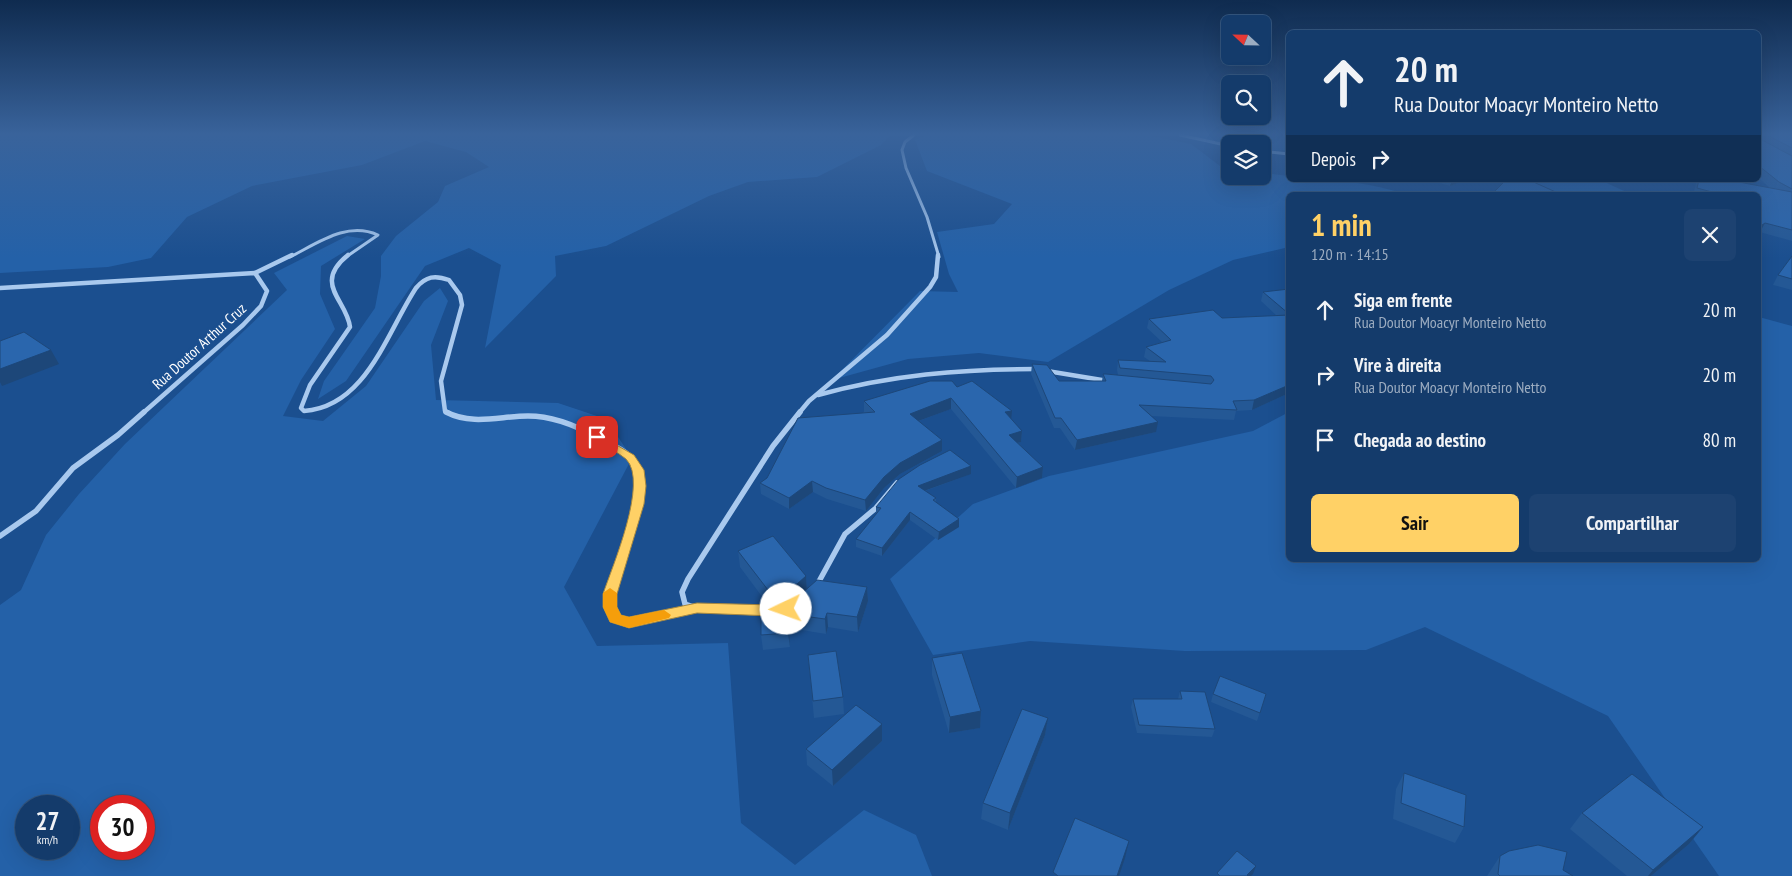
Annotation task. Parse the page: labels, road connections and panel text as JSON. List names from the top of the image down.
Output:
{
  "streets": {
    "street": ["Rua Doutor Arthur Cruz"]
  },
  "north": "left",
  "page": {
    "turn": ["20 m", "Rua Doutor Moacyr Monteiro Netto"],
    "then": "Depois",
    "heading": ["1 min", "120 m · 14:15"],
    "list": [
      {
        "name": "Siga em frente",
        "note": "Rua Doutor Moacyr Monteiro Netto",
        "value": "20 m"
      },
      {
        "name": "Vire à direita",
        "note": "Rua Doutor Moacyr Monteiro Netto",
        "value": "20 m"
      },
      {
        "name": "Chegada ao destino",
        "value": "80 m"
      }
    ],
    "buttons": ["Sair", "Compartilhar"],
    "speed": "27 km/h",
    "limit": "30"
  }
}
